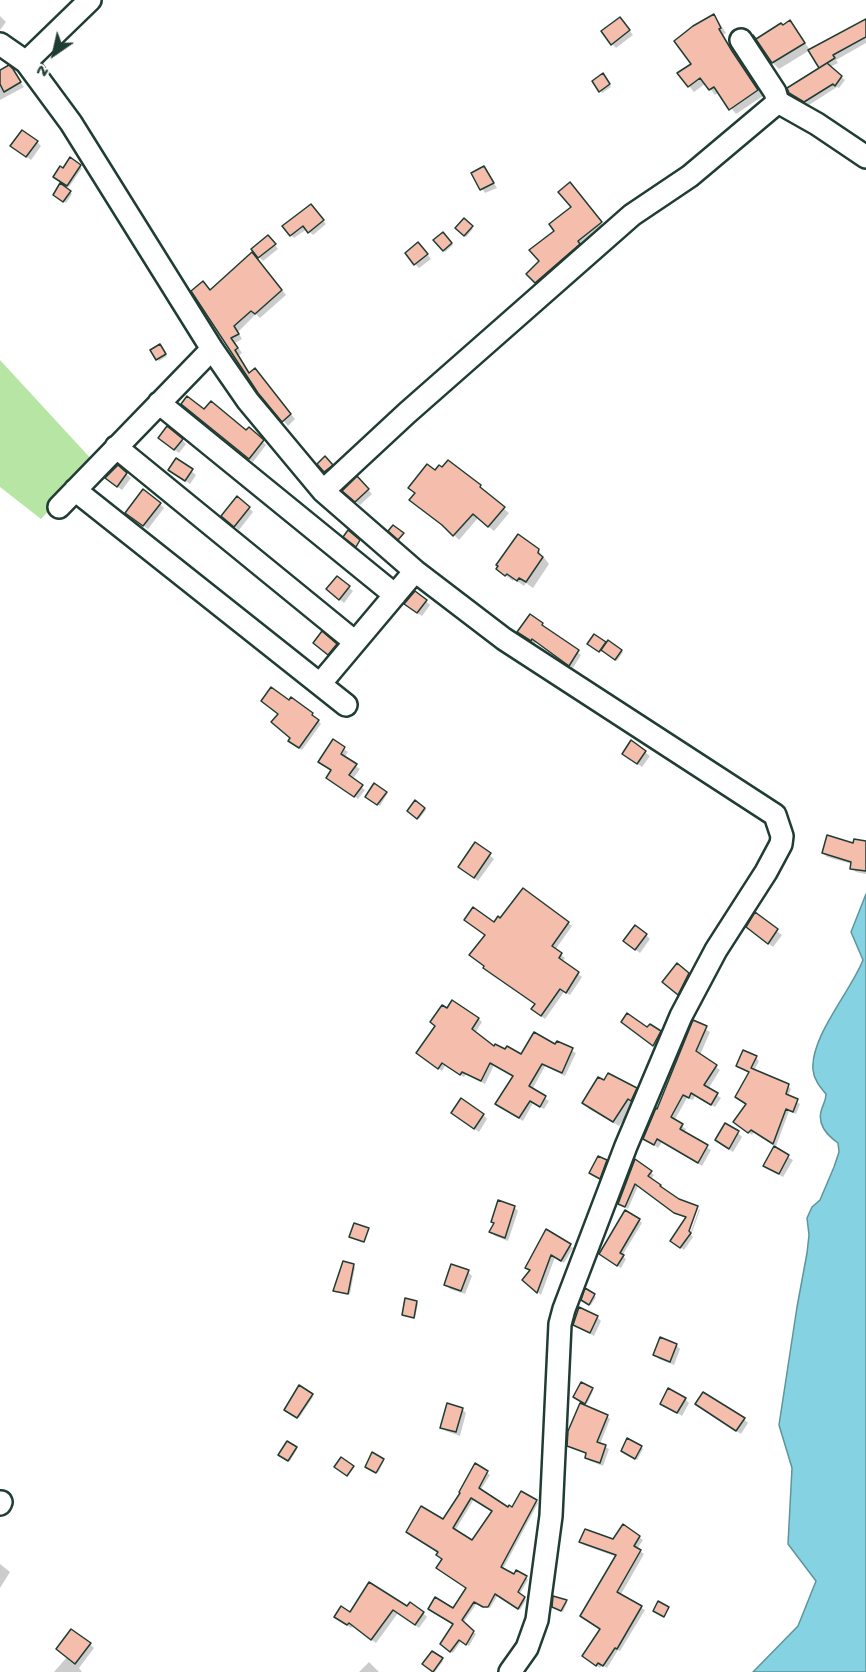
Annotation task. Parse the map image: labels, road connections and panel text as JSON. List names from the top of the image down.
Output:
{
  "north": "bottom left"
}
